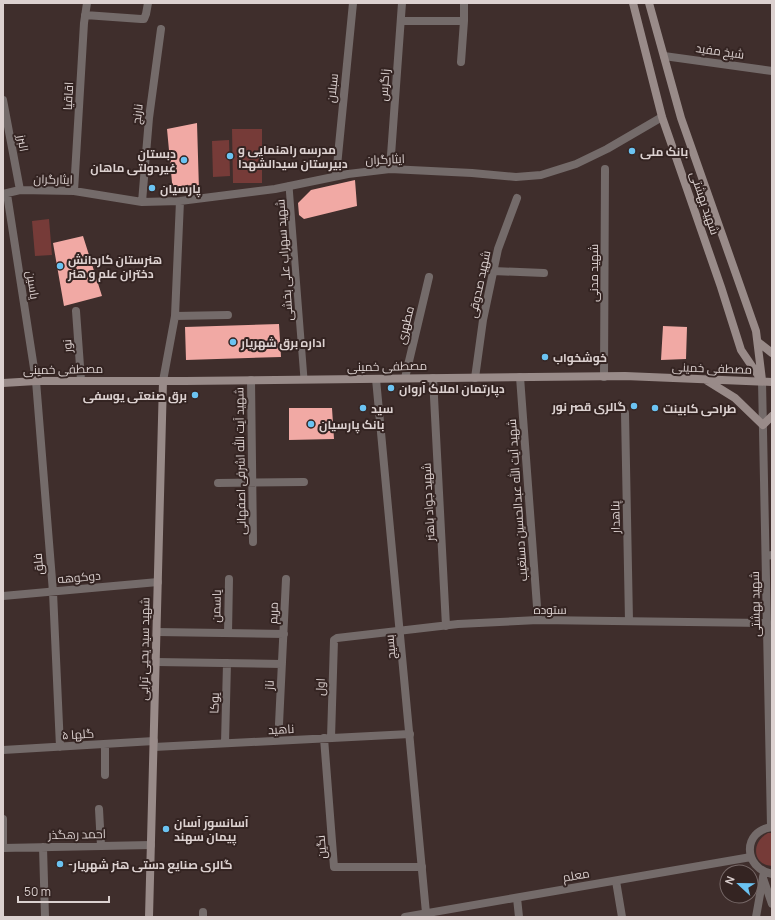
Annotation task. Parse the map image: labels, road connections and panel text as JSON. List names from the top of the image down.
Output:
{
  "streets": {
    "main road": ["شهید بهشتی", "مصطفی خمینی", "شهید سید یحیی ترابی"],
    "street": [
      "شیخ مفید",
      "زاگرس",
      "سبلان",
      "اقاقیا",
      "نارنج",
      "البرز",
      "ایثارگران",
      "شهید مدنی",
      "شهید صدوقی",
      "یاسین",
      "مطهری",
      "نور",
      "شهید آیت الله اشرفی اصفهانی",
      "شهید آیت الله عبدالحسین دستغیب",
      "شهید جواد باهنر",
      "پناهدار",
      "فلق",
      "دوکوهه",
      "یاسمن",
      "ستوده",
      "مریم",
      "بسیج",
      "ناز",
      "اول",
      "یوکا",
      "ناهید",
      "گلها ۵",
      "احمد رهگذر",
      "نگین",
      "معلم"
    ],
    "lane": ["شهید سهراب علی بخشی"]
  },
  "crossings": [
    ["شیخ مفید", "شهید بهشتی"],
    ["زاگرس", "ایثارگران"],
    ["سبلان", "ایثارگران"],
    ["اقاقیا", "ایثارگران"],
    ["نارنج", "ایثارگران"],
    ["البرز", "ایثارگران"],
    ["ایثارگران", "شهید بهشتی"],
    ["ایثارگران", "شهید سهراب علی بخشی"],
    ["ایثارگران", "یاسین"],
    ["شهید بهشتی", "مصطفی خمینی"],
    ["شهید بهشتی", "ستوده"],
    ["شهید سهراب علی بخشی", "مصطفی خمینی"],
    ["شهید مدنی", "مصطفی خمینی"],
    ["شهید صدوقی", "مصطفی خمینی"],
    ["یاسین", "مصطفی خمینی"],
    ["یاسین", "فلق"],
    ["مطهری", "مصطفی خمینی"],
    ["نور", "مصطفی خمینی"],
    ["مصطفی خمینی", "شهید آیت الله اشرفی اصفهانی"],
    ["مصطفی خمینی", "شهید آیت الله عبدالحسین دستغیب"],
    ["مصطفی خمینی", "شهید جواد باهنر"],
    ["مصطفی خمینی", "فلق"],
    ["مصطفی خمینی", "بسیج"],
    ["مصطفی خمینی", "شهید سید یحیی ترابی"],
    ["شهید آیت الله عبدالحسین دستغیب", "ستوده"],
    ["شهید جواد باهنر", "ستوده"],
    ["پناهدار", "ستوده"],
    ["فلق", "دوکوهه"],
    ["فلق", "گلها ۵"],
    ["دوکوهه", "شهید سید یحیی ترابی"],
    ["ستوده", "بسیج"],
    ["ستوده", "اول"],
    ["مریم", "ناز"],
    ["بسیج", "ناهید"],
    ["بسیج", "نگین"],
    ["بسیج", "معلم"],
    ["شهید سید یحیی ترابی", "ناهید"],
    ["شهید سید یحیی ترابی", "گلها ۵"],
    ["شهید سید یحیی ترابی", "احمد رهگذر"],
    ["اول", "ناهید"],
    ["اول", "نگین"],
    ["یوکا", "ناهید"],
    ["ناهید", "گلها ۵"],
    ["ناهید", "نگین"]
  ],
  "places": [
    "بانک ملی",
    "مدرسه راهنمایی و دبیرستان سیدالشهدا",
    "دبستان غیردولتی ماهان",
    "پارسیان",
    "هنرستان کاردانش دختران علم و هنر",
    "اداره برق شهریار",
    "خوشخواب",
    "دپارتمان املاک آروان",
    "برق صنعتی یوسفی",
    "گالری قصر نور",
    "سید",
    "طراحی کابینت",
    "بانک پارسیان",
    "آسانسور آسان پیمان سهند",
    "-گالری صنایع دستی هنر شهریار"
  ],
  "scale_bar": "50 m",
  "north": "left"
}
